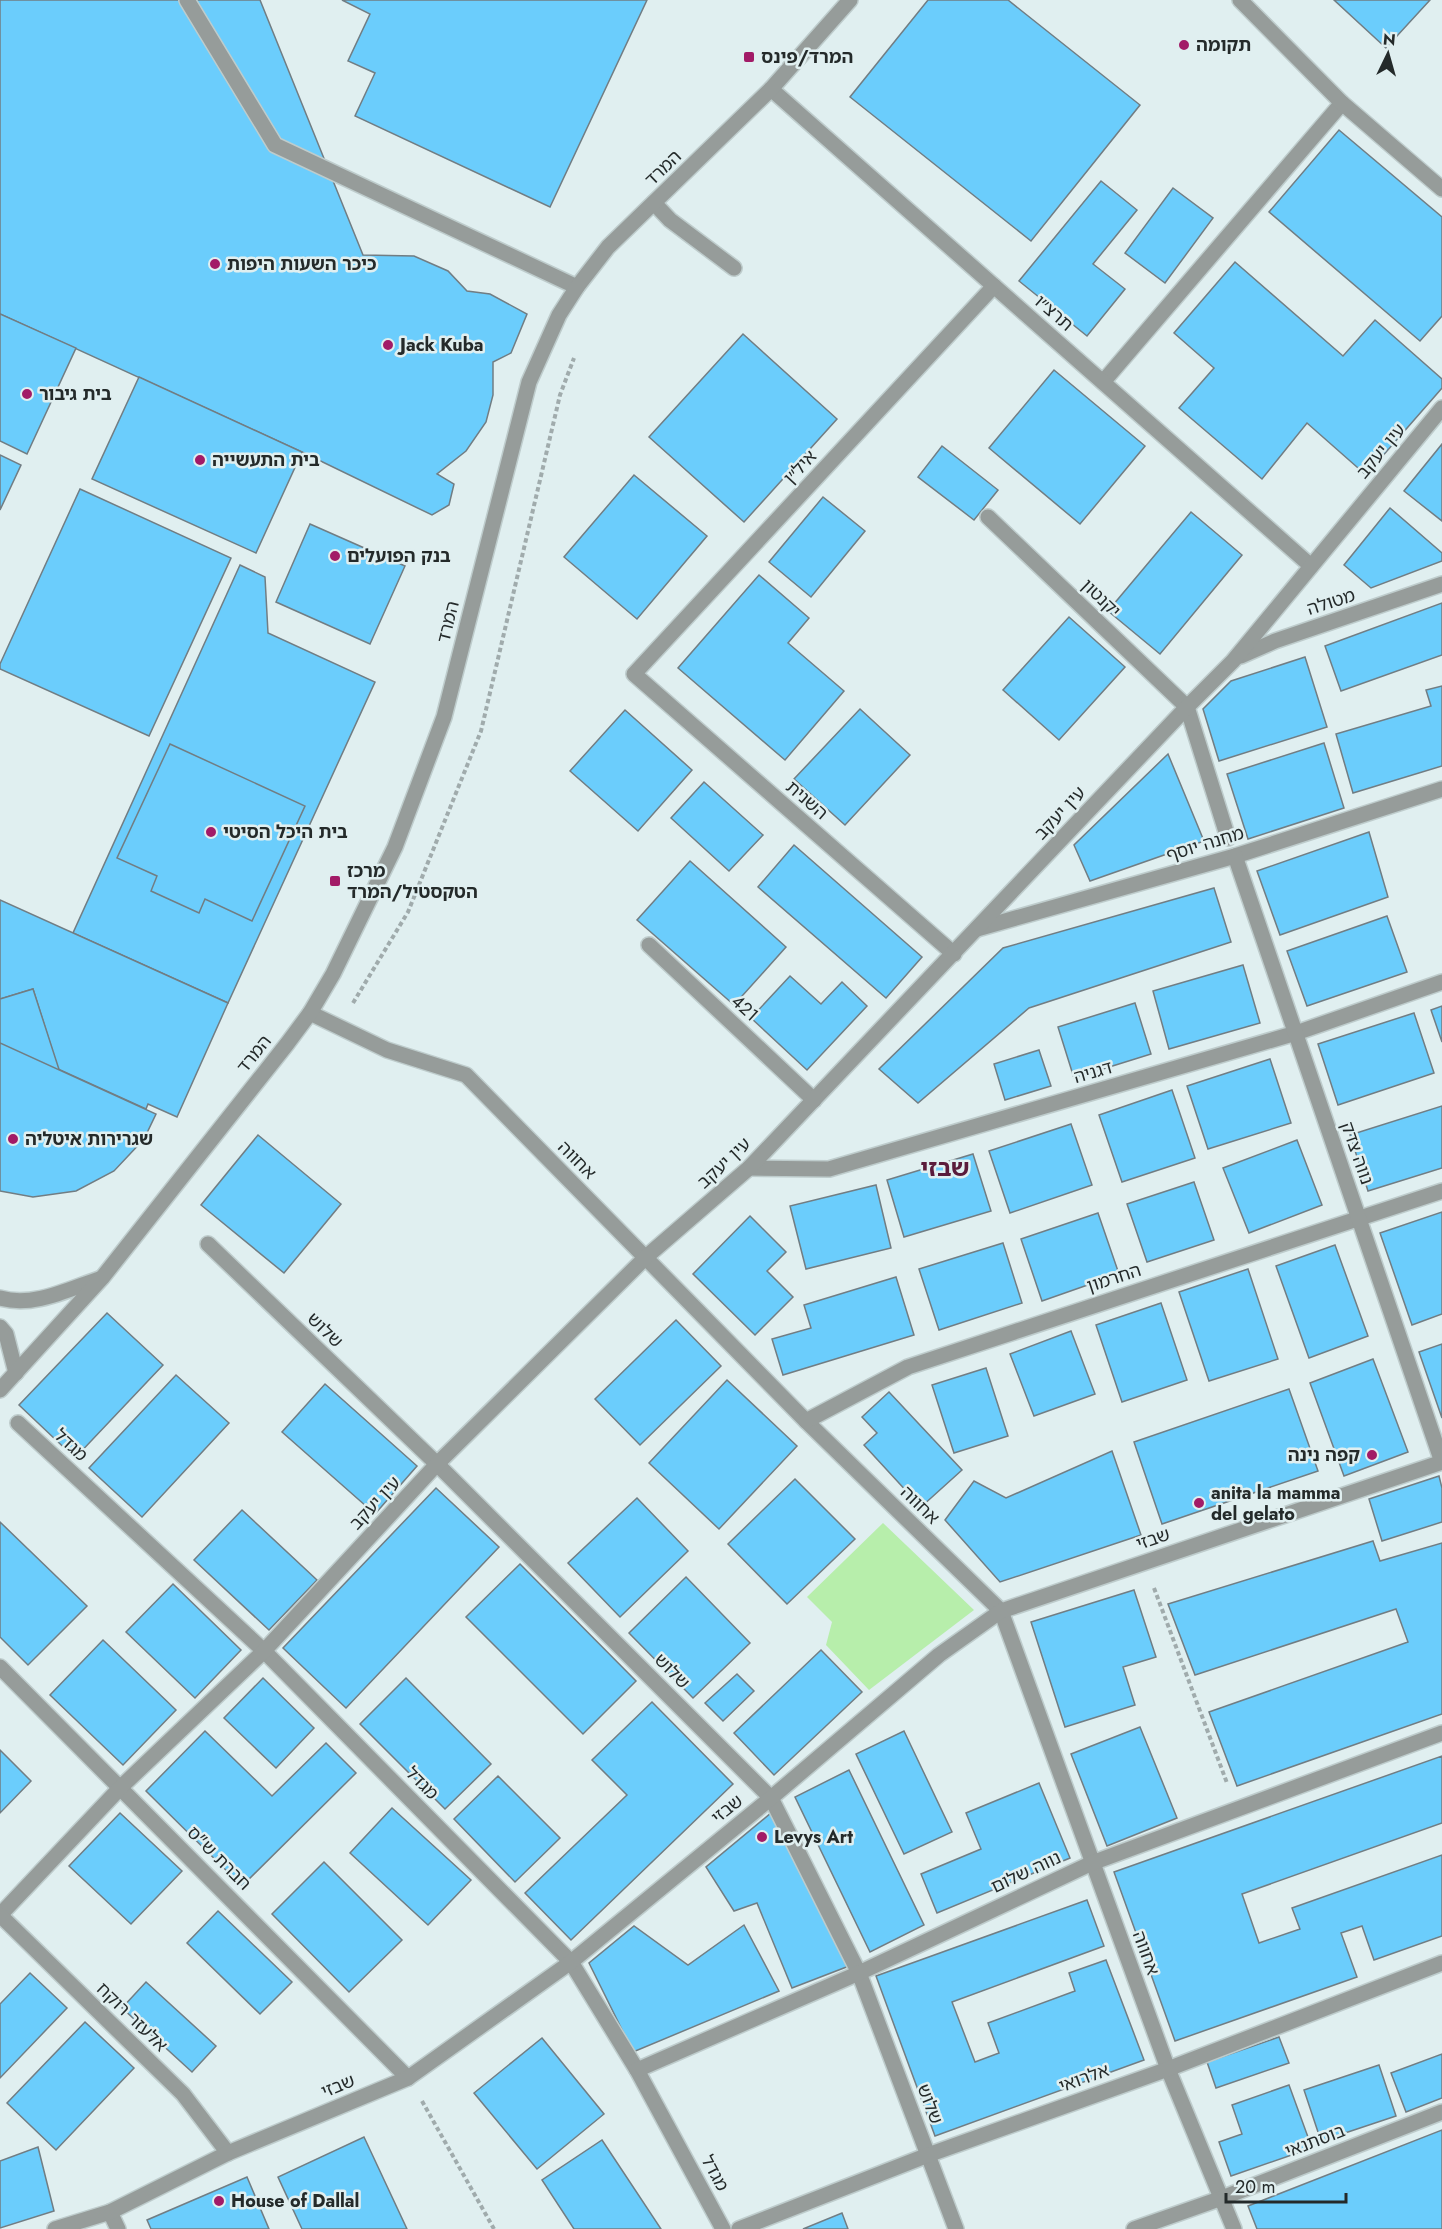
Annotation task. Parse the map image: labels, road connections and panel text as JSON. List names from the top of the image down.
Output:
{
  "streets": {
    "street": [
      "המרד",
      "תרצ״ו",
      "עין יעקב",
      "איל״ן",
      "יקנטון",
      "מטולה",
      "השנית",
      "מחנה יוסף",
      "421",
      "דגניה",
      "נווה צדק",
      "אחווה",
      "החרמון",
      "שלוש",
      "מגדל",
      "שבזי",
      "חברת ש\"ס",
      "נווה שלום",
      "אלעזר רוקח",
      "אלרואי",
      "בוסתנאי"
    ]
  },
  "crossings": [
    ["המרד", "תרצ״ו"],
    ["המרד", "אחווה"],
    ["תרצ״ו", "עין יעקב"],
    ["תרצ״ו", "איל״ן"],
    ["עין יעקב", "יקנטון"],
    ["עין יעקב", "מטולה"],
    ["עין יעקב", "השנית"],
    ["עין יעקב", "מחנה יוסף"],
    ["עין יעקב", "421"],
    ["עין יעקב", "דגניה"],
    ["עין יעקב", "אחווה"],
    ["עין יעקב", "שלוש"],
    ["עין יעקב", "מגדל"],
    ["עין יעקב", "חברת ש\"ס"],
    ["עין יעקב", "אלעזר רוקח"],
    ["איל״ן", "השנית"],
    ["מחנה יוסף", "נווה צדק"],
    ["דגניה", "נווה צדק"],
    ["נווה צדק", "החרמון"],
    ["נווה צדק", "שבזי"],
    ["אחווה", "החרמון"],
    ["אחווה", "שבזי"],
    ["אחווה", "נווה שלום"],
    ["אחווה", "אלרואי"],
    ["אחווה", "בוסתנאי"],
    ["שלוש", "שבזי"],
    ["שלוש", "נווה שלום"],
    ["שלוש", "אלרואי"],
    ["מגדל", "שבזי"],
    ["מגדל", "נווה שלום"],
    ["שבזי", "חברת ש\"ס"],
    ["שבזי", "אלעזר רוקח"]
  ],
  "districts": ["שבזי"],
  "places": {
    "other": [
      "תקומה",
      "כיכר השעות היפות",
      "Jack Kuba",
      "בית גיבור",
      "בית התעשייה",
      "בנק הפועלים",
      "בית היכל הסיטי",
      "שגרירות איטליה",
      "קפה נינה",
      "anita la mamma del gelato",
      "Levys Art",
      "House of Dallal"
    ],
    "transit": ["המרד/פינס", "מרכז הטקסטיל/המרד"]
  },
  "scale_bar": "20 m",
  "north": "top"
}
